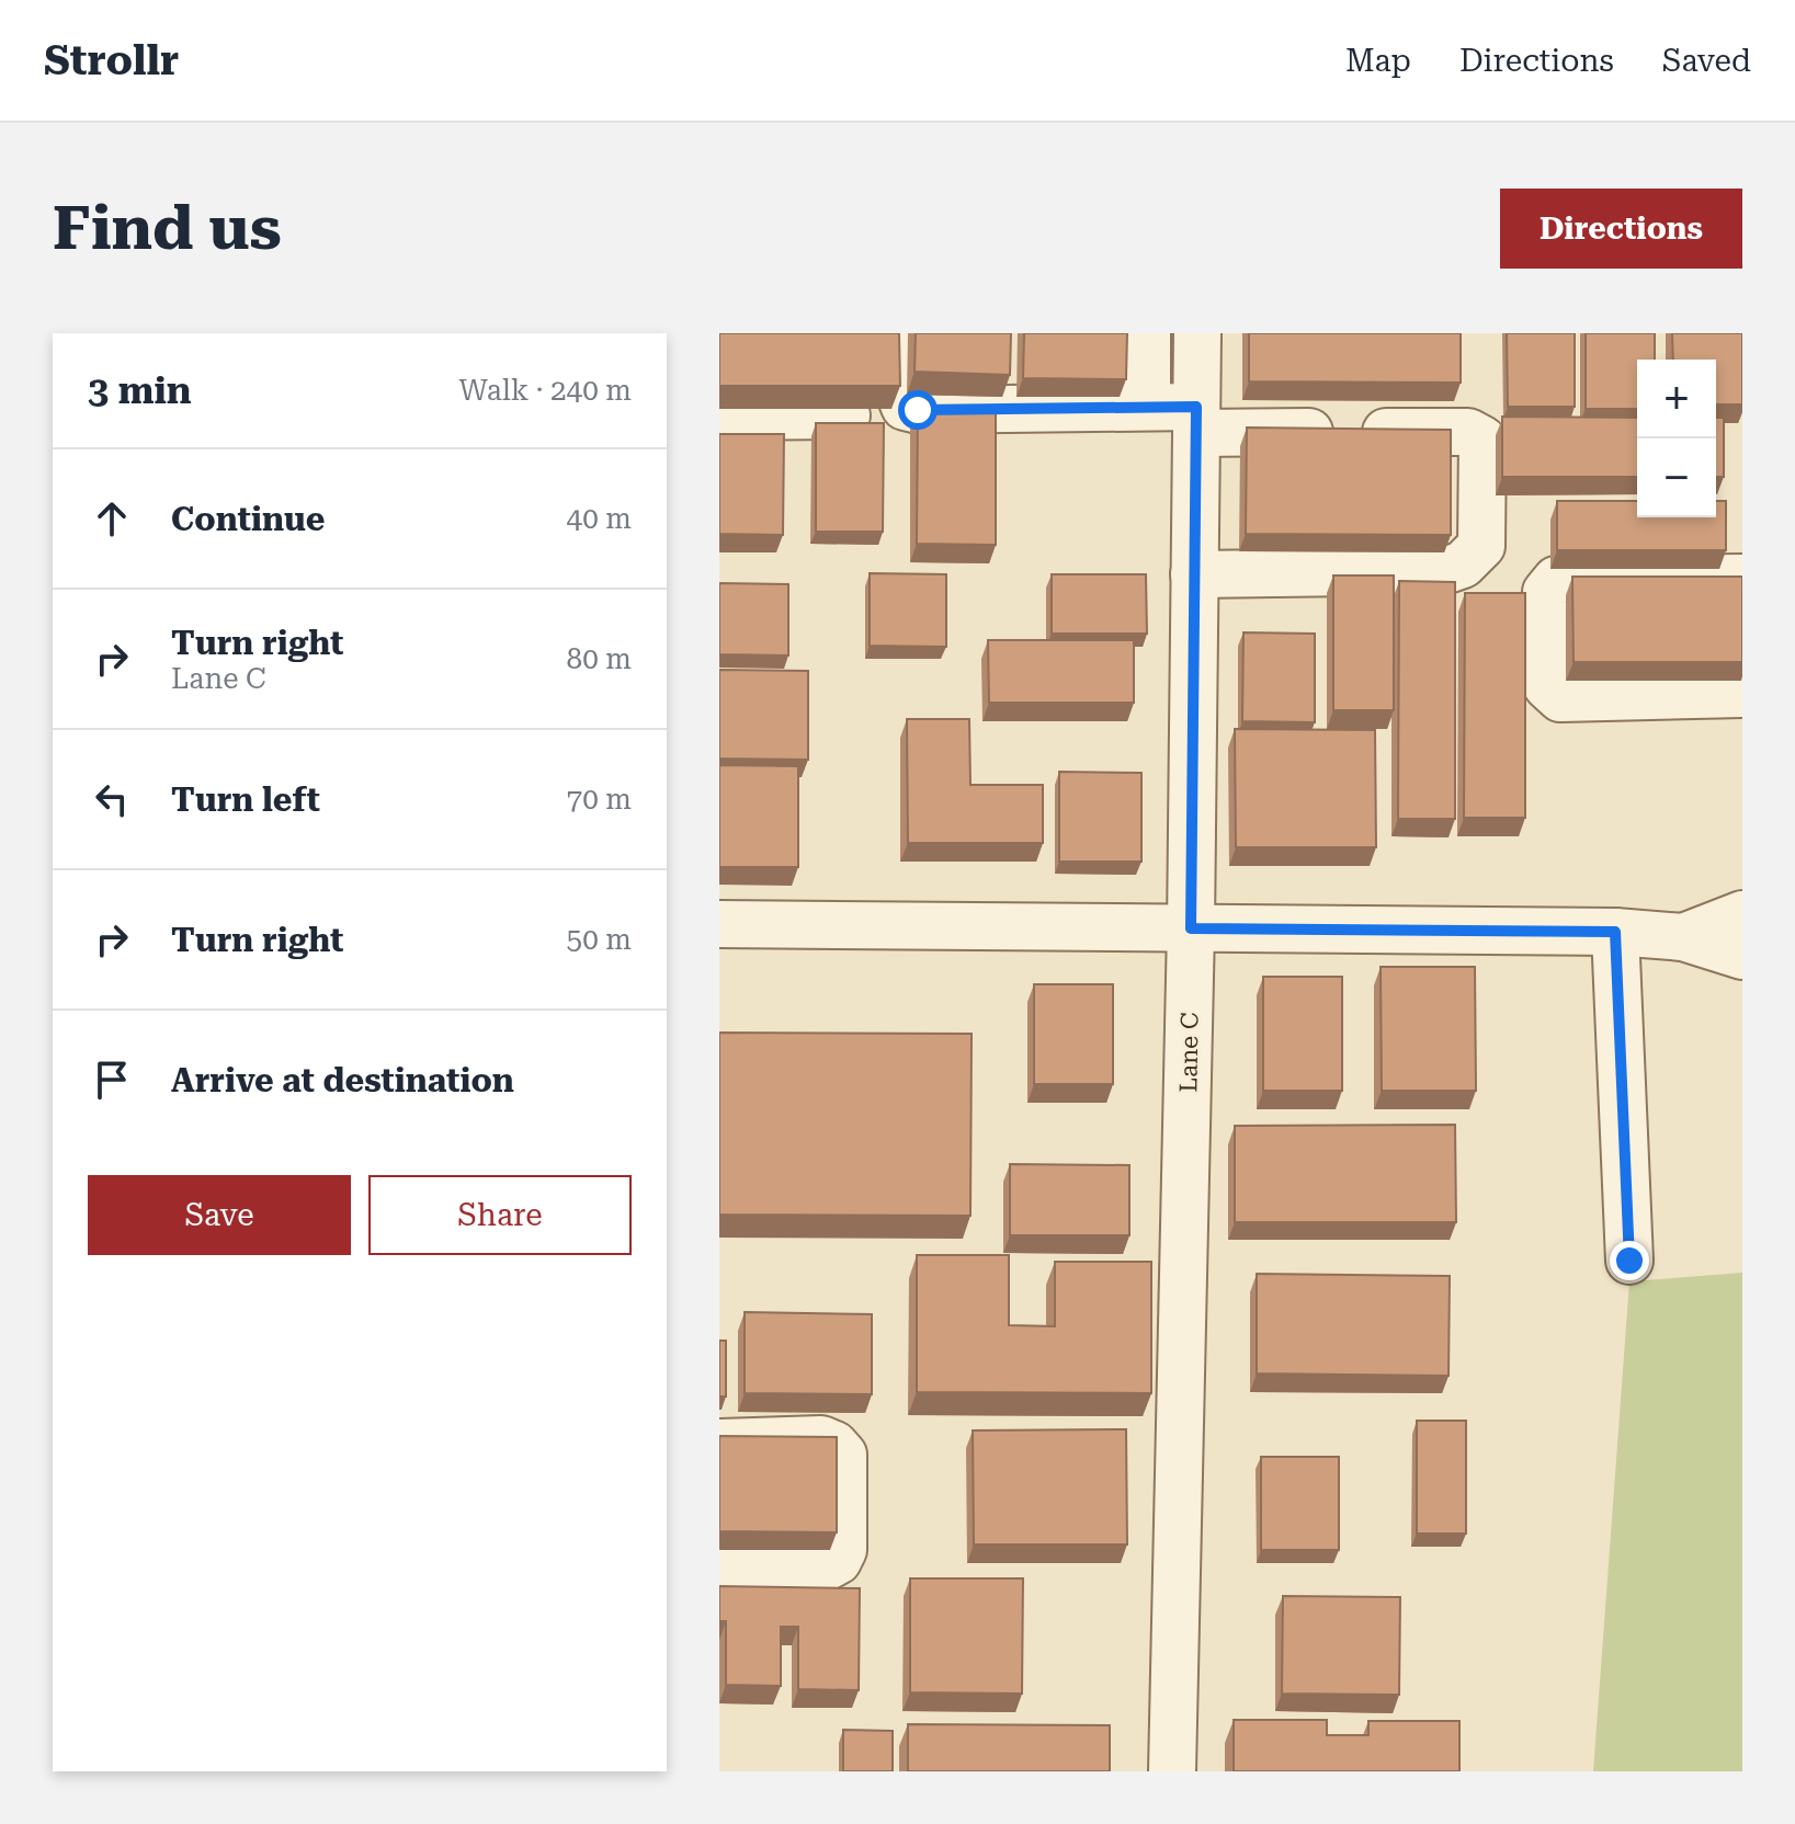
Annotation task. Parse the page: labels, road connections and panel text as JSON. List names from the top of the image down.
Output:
{
  "streets": {
    "street": ["Lane C"]
  },
  "page": {
    "header": "Strollr",
    "nav": ["Map", "Directions", "Saved"],
    "buttons": [
      "Directions",
      ["Save", "Share"]
    ],
    "title": "Find us",
    "heading": ["3 min", "Walk · 240 m"],
    "map_buttons": ["+", "−"],
    "list": [
      ["Continue", "40 m"],
      ["Turn right", "Lane C", "80 m"],
      ["Turn left", "70 m"],
      ["Turn right", "50 m"],
      "Arrive at destination"
    ]
  }
}
